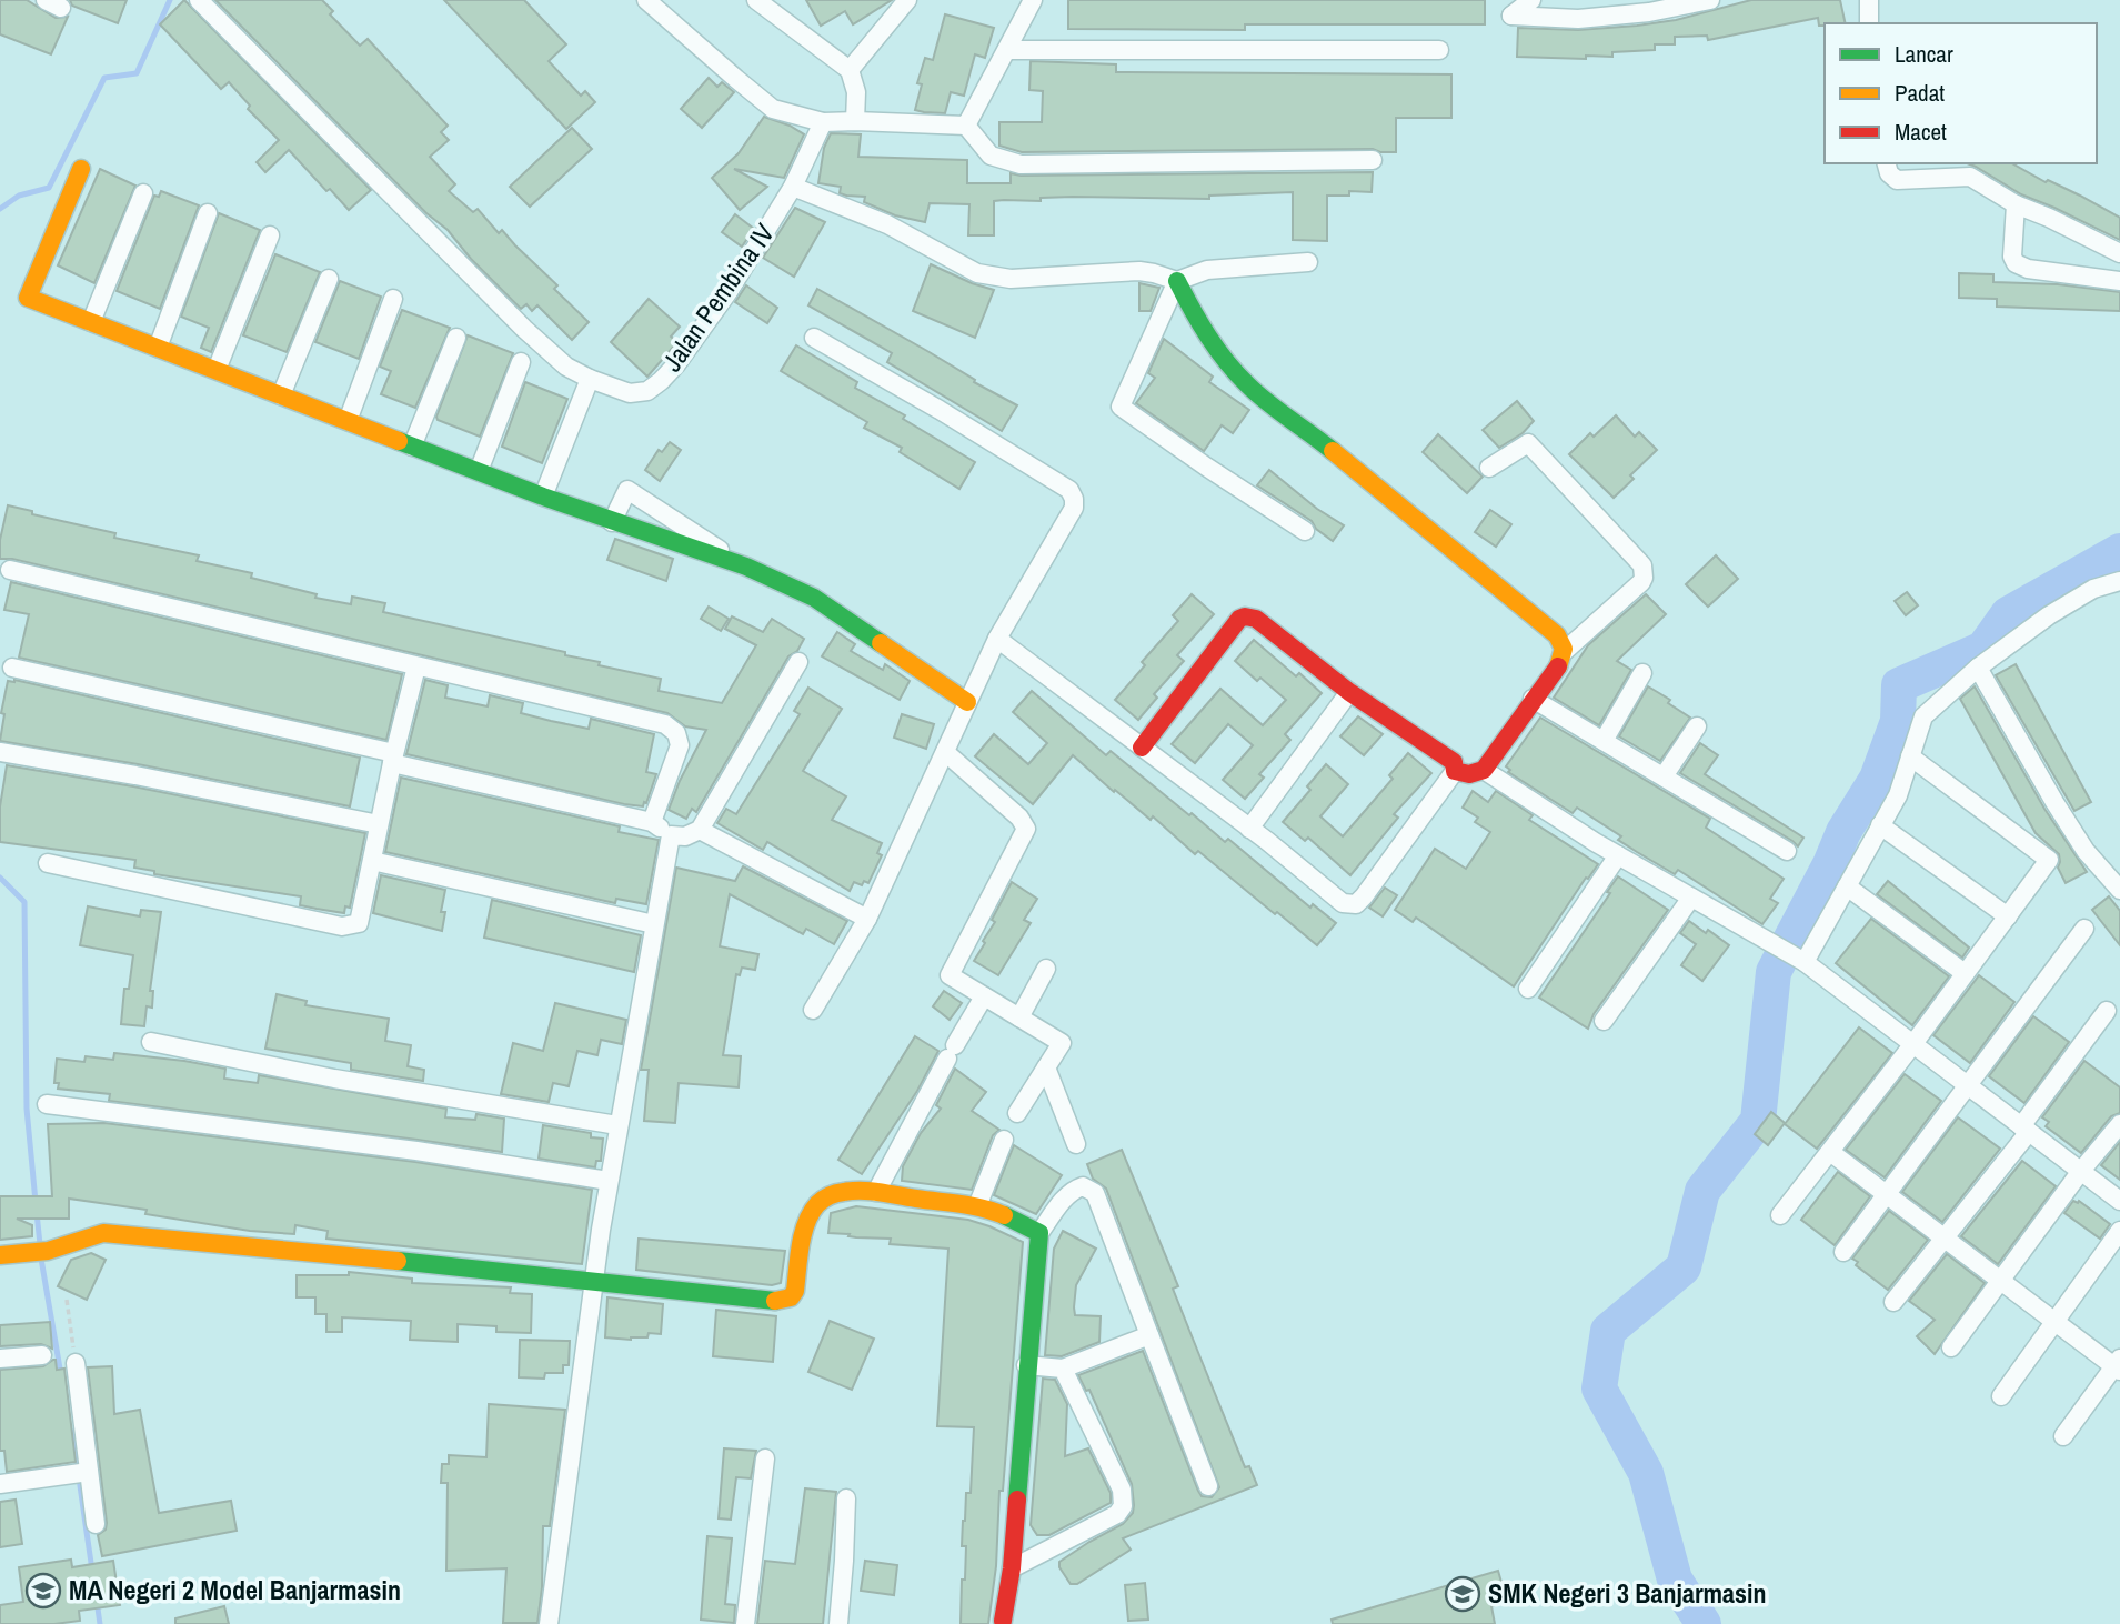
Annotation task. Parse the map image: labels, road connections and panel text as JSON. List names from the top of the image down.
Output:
{
  "streets": {
    "street": ["Jalan Pembina IV"]
  },
  "places": {
    "school or university": ["MA Negeri 2 Model Banjarmasin", "SMK Negeri 3 Banjarmasin"]
  },
  "legend": ["Lancar", "Padat", "Macet"]
}
